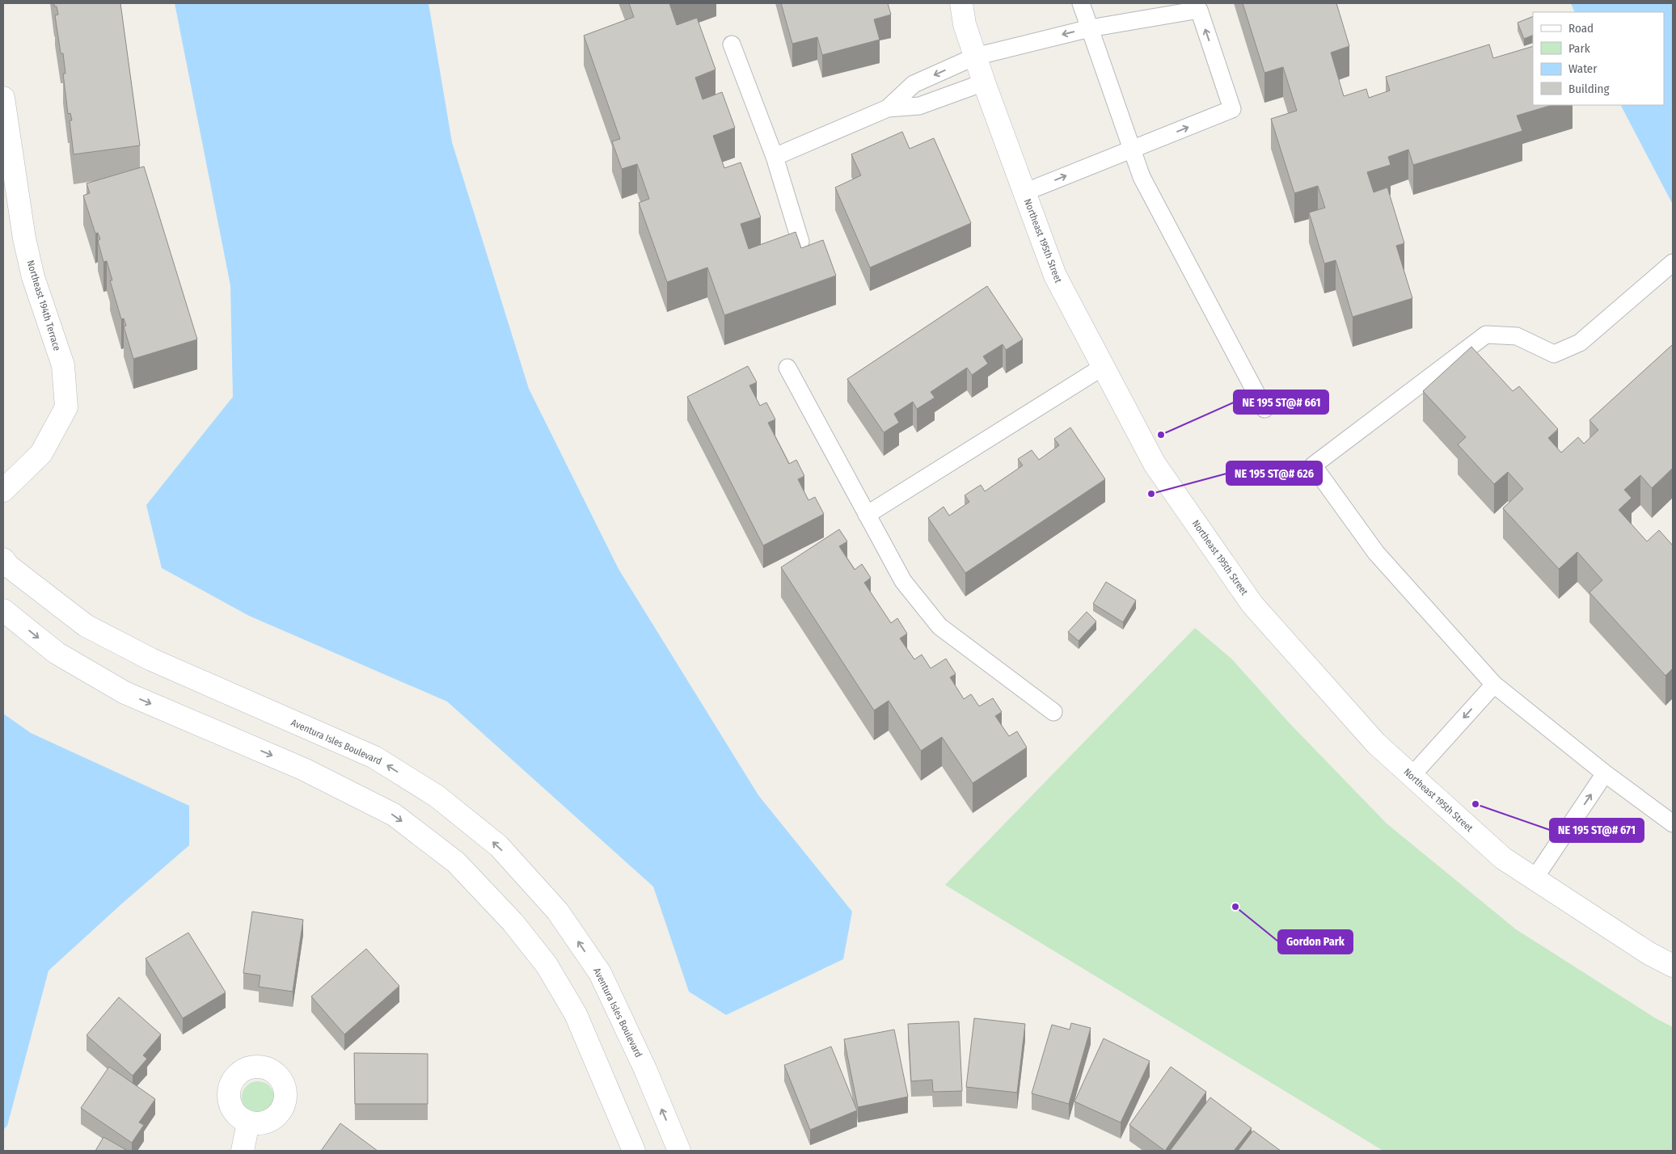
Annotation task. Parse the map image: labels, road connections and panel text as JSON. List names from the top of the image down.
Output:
{
  "streets": {
    "street": ["Northeast 195th Street", "Northeast 194th Terrace", "Aventura Isles Boulevard"]
  },
  "places": [
    "NE 195 ST@# 661",
    "NE 195 ST@# 626",
    "NE 195 ST@# 671",
    "Gordon Park"
  ],
  "legend": [
    "Road",
    "Park",
    "Water",
    "Building"
  ]
}
